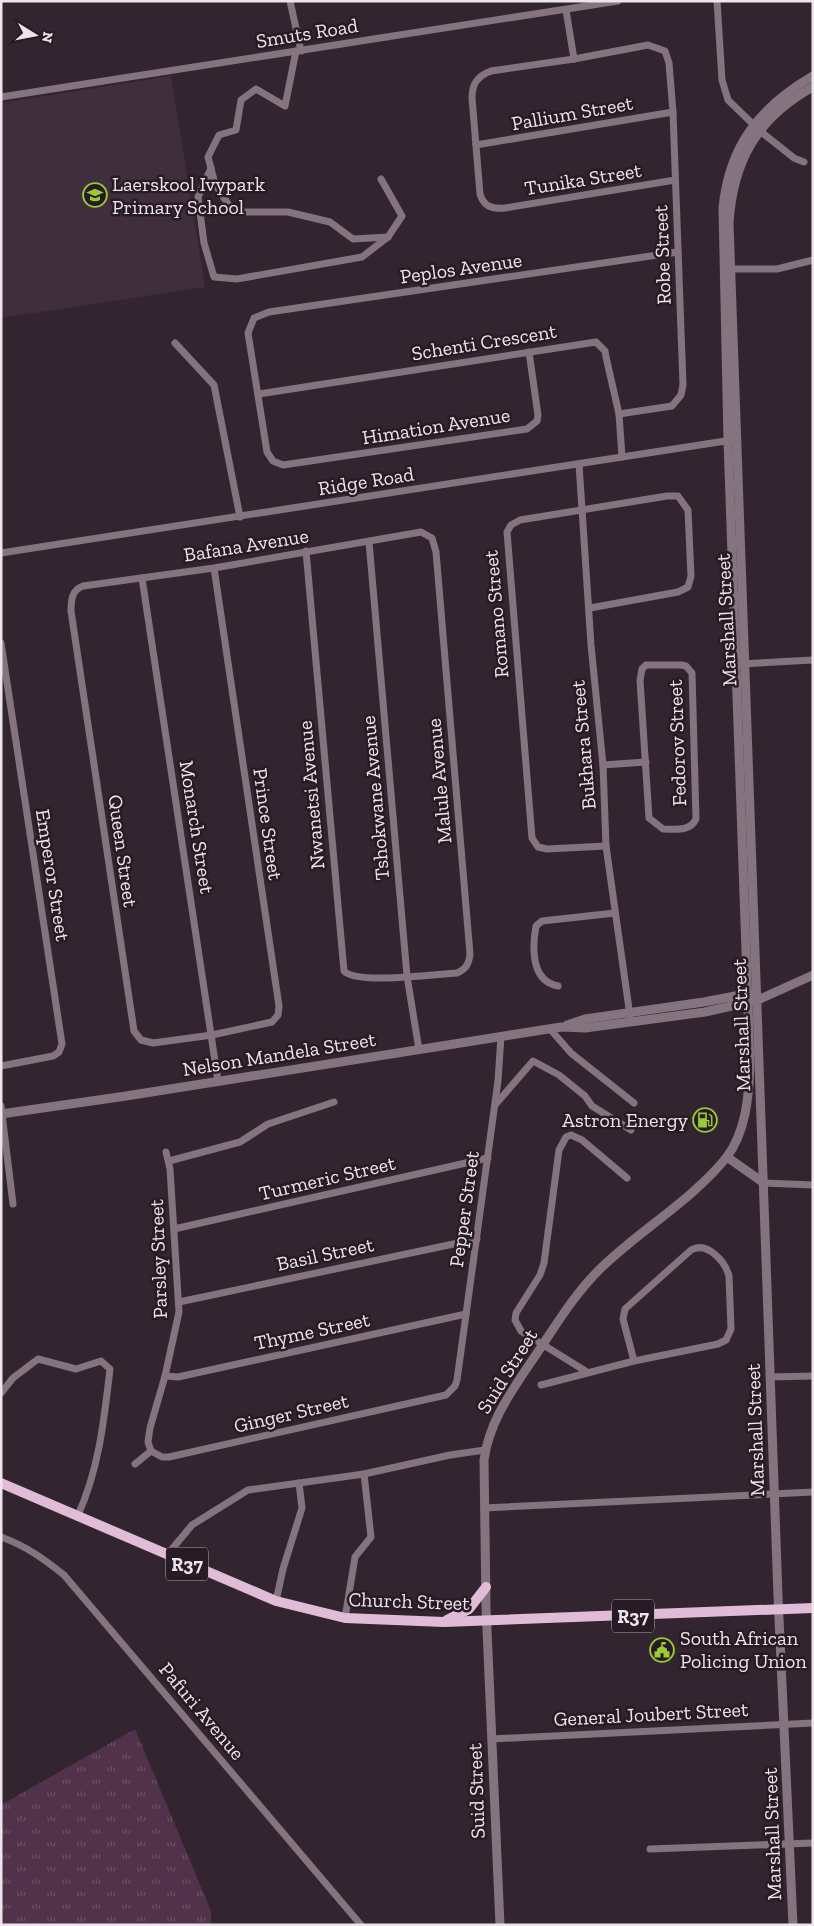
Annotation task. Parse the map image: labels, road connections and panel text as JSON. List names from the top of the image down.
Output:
{
  "streets": {
    "main road": ["R37", "Church Street"],
    "street": [
      "Smuts Road",
      "Pallium Street",
      "Tunika Street",
      "Robe Street",
      "Peplos Avenue",
      "Schenti Crescent",
      "Himation Avenue",
      "Ridge Road",
      "Bafana Avenue",
      "Romano Street",
      "Marshall Street",
      "Fedorov Street",
      "Bukhara Street",
      "Malule Avenue",
      "Nwanetsi Avenue",
      "Tshokwane Avenue",
      "Prince Street",
      "Monarch Street",
      "Queen Street",
      "Emperor Street",
      "Nelson Mandela Street",
      "Turmeric Street",
      "Pepper Street",
      "Basil Street",
      "Parsley Street",
      "Thyme Street",
      "Suid Street",
      "Ginger Street",
      "Pafuri Avenue",
      "General Joubert Street"
    ]
  },
  "crossings": [
    ["Pallium Street", "Tunika Street"],
    ["Pallium Street", "Robe Street"],
    ["Tunika Street", "Robe Street"],
    ["Robe Street", "Peplos Avenue"],
    ["Robe Street", "Schenti Crescent"],
    ["Peplos Avenue", "Schenti Crescent"],
    ["Peplos Avenue", "Himation Avenue"],
    ["Schenti Crescent", "Himation Avenue"],
    ["Schenti Crescent", "Ridge Road"],
    ["Ridge Road", "Marshall Street"],
    ["Ridge Road", "Bukhara Street"],
    ["Bafana Avenue", "Malule Avenue"],
    ["Bafana Avenue", "Nwanetsi Avenue"],
    ["Bafana Avenue", "Tshokwane Avenue"],
    ["Bafana Avenue", "Prince Street"],
    ["Bafana Avenue", "Monarch Street"],
    ["Bafana Avenue", "Queen Street"],
    ["Romano Street", "Bukhara Street"],
    ["Marshall Street", "Nelson Mandela Street"],
    ["Marshall Street", "Suid Street"],
    ["Marshall Street", "Church Street"],
    ["Marshall Street", "General Joubert Street"],
    ["Fedorov Street", "Bukhara Street"],
    ["Bukhara Street", "Nelson Mandela Street"],
    ["Malule Avenue", "Nwanetsi Avenue"],
    ["Malule Avenue", "Tshokwane Avenue"],
    ["Nwanetsi Avenue", "Tshokwane Avenue"],
    ["Tshokwane Avenue", "Nelson Mandela Street"],
    ["Prince Street", "Monarch Street"],
    ["Prince Street", "Queen Street"],
    ["Monarch Street", "Queen Street"],
    ["Monarch Street", "Nelson Mandela Street"],
    ["Nelson Mandela Street", "Pepper Street"],
    ["Nelson Mandela Street", "Suid Street"],
    ["Turmeric Street", "Pepper Street"],
    ["Turmeric Street", "Parsley Street"],
    ["Pepper Street", "Basil Street"],
    ["Pepper Street", "Thyme Street"],
    ["Pepper Street", "Ginger Street"],
    ["Basil Street", "Parsley Street"],
    ["Parsley Street", "Thyme Street"],
    ["Parsley Street", "Ginger Street"],
    ["Suid Street", "Church Street"],
    ["Suid Street", "General Joubert Street"]
  ],
  "places": {
    "school or university": ["Laerskool Ivypark Primary School"],
    "fuel station": ["Astron Energy"],
    "public building": ["South African Policing Union"]
  },
  "north": "right"
}
